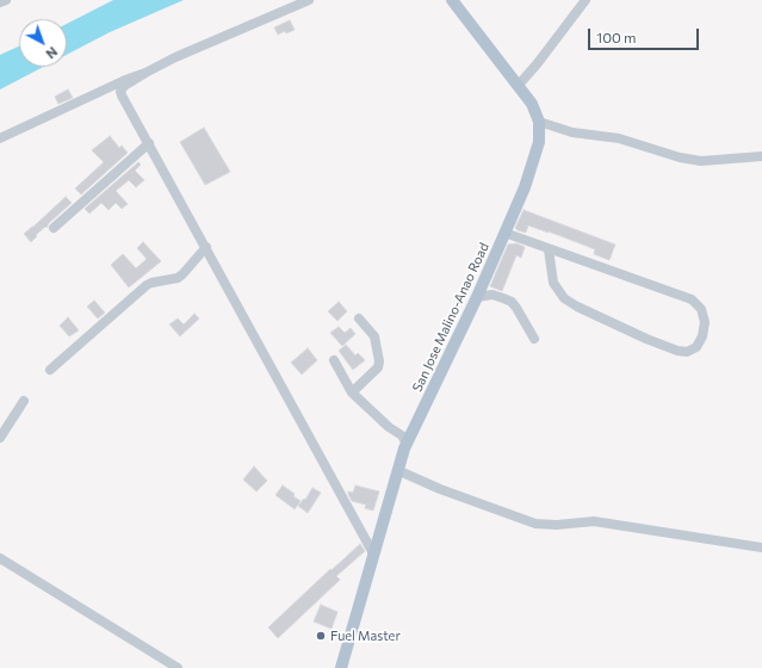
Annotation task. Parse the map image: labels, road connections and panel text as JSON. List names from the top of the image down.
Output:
{
  "streets": {
    "main road": ["San Jose Malino-Anao Road"]
  },
  "places": ["Fuel Master"],
  "scale_bar": "100 m",
  "north": "bottom right"
}
